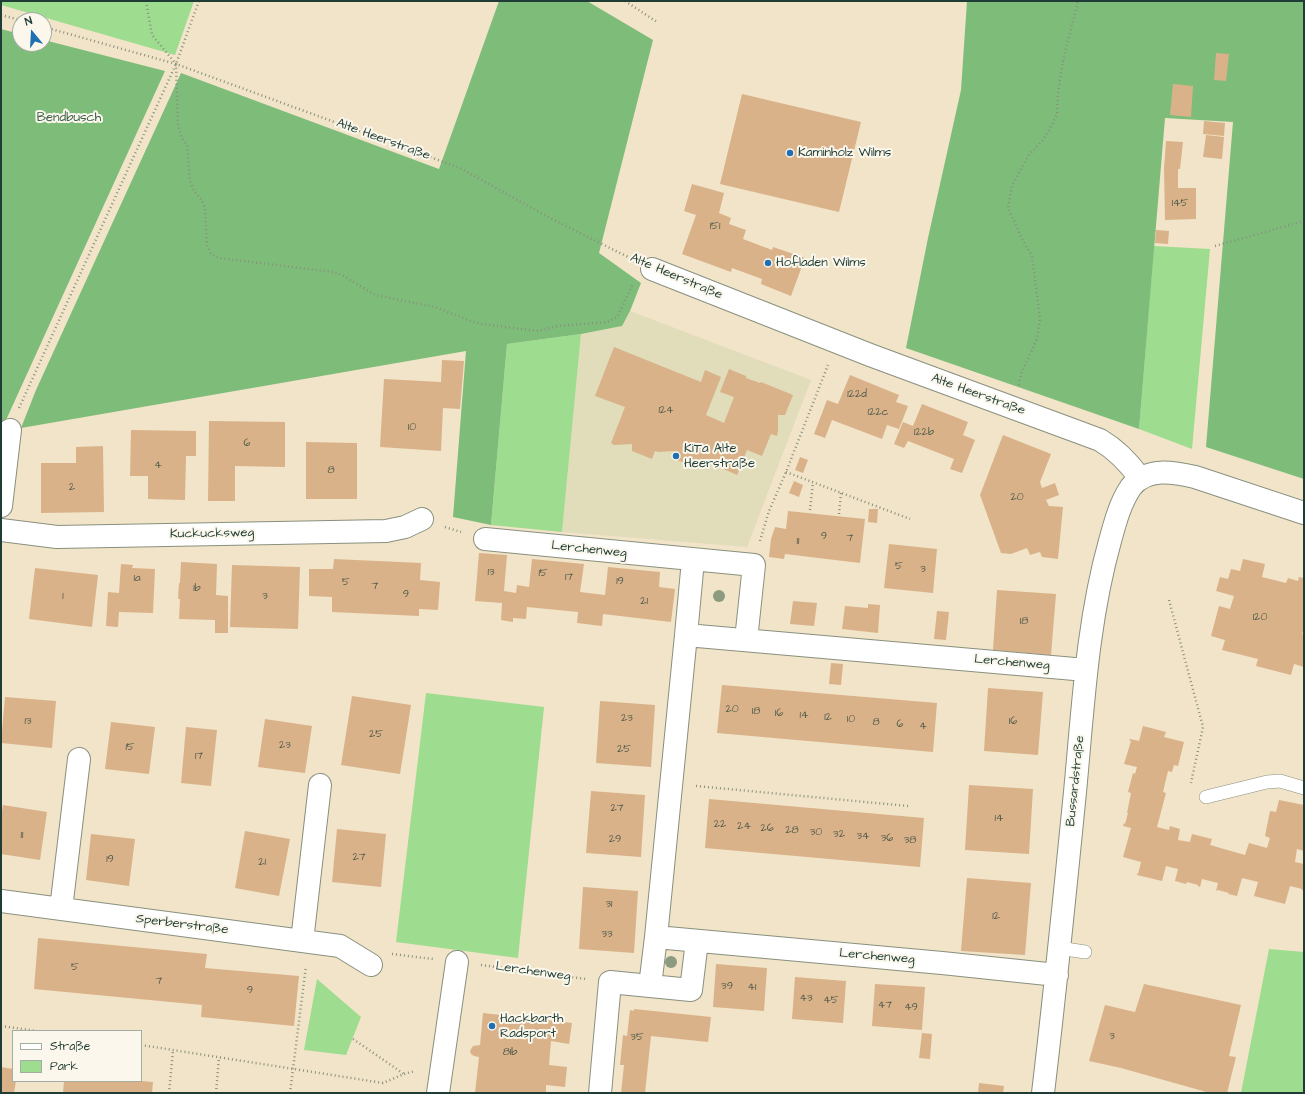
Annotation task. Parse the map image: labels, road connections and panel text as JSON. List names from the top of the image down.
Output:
{
  "streets": {
    "street": [
      "Alte Heerstraße",
      "Kuckucksweg",
      "Lerchenweg",
      "Bussardstraße",
      "Sperberstraße"
    ]
  },
  "crossings": [
    ["Alte Heerstraße", "Bussardstraße"],
    ["Lerchenweg", "Bussardstraße"],
    ["Lerchenweg", "Sperberstraße"]
  ],
  "parks": ["Bendbusch"],
  "places": [
    "Kaminholz Wilms",
    "Hofladen Wilms",
    "KiTa Alte Heerstraße",
    "Hackbarth Radsport"
  ],
  "house_numbers": [
    "145",
    "151",
    "122d",
    "124",
    "122c",
    "10",
    "122b",
    "6",
    "4",
    "8",
    "2",
    "20",
    "9",
    "7",
    "11",
    "5",
    "3",
    "13",
    "15",
    "17",
    "1a",
    "19",
    "5",
    "7",
    "1b",
    "9",
    "1",
    "3",
    "21",
    "120",
    "18",
    "20",
    "18",
    "16",
    "14",
    "12",
    "23",
    "10",
    "13",
    "16",
    "8",
    "6",
    "4",
    "25",
    "23",
    "15",
    "25",
    "17",
    "27",
    "14",
    "22",
    "24",
    "26",
    "28",
    "30",
    "32",
    "11",
    "34",
    "36",
    "29",
    "38",
    "27",
    "19",
    "21",
    "31",
    "12",
    "33",
    "5",
    "7",
    "39",
    "41",
    "9",
    "43",
    "45",
    "47",
    "49",
    "3",
    "35",
    "81b"
  ],
  "legend": ["Straße", "Park"],
  "north": "top"
}
